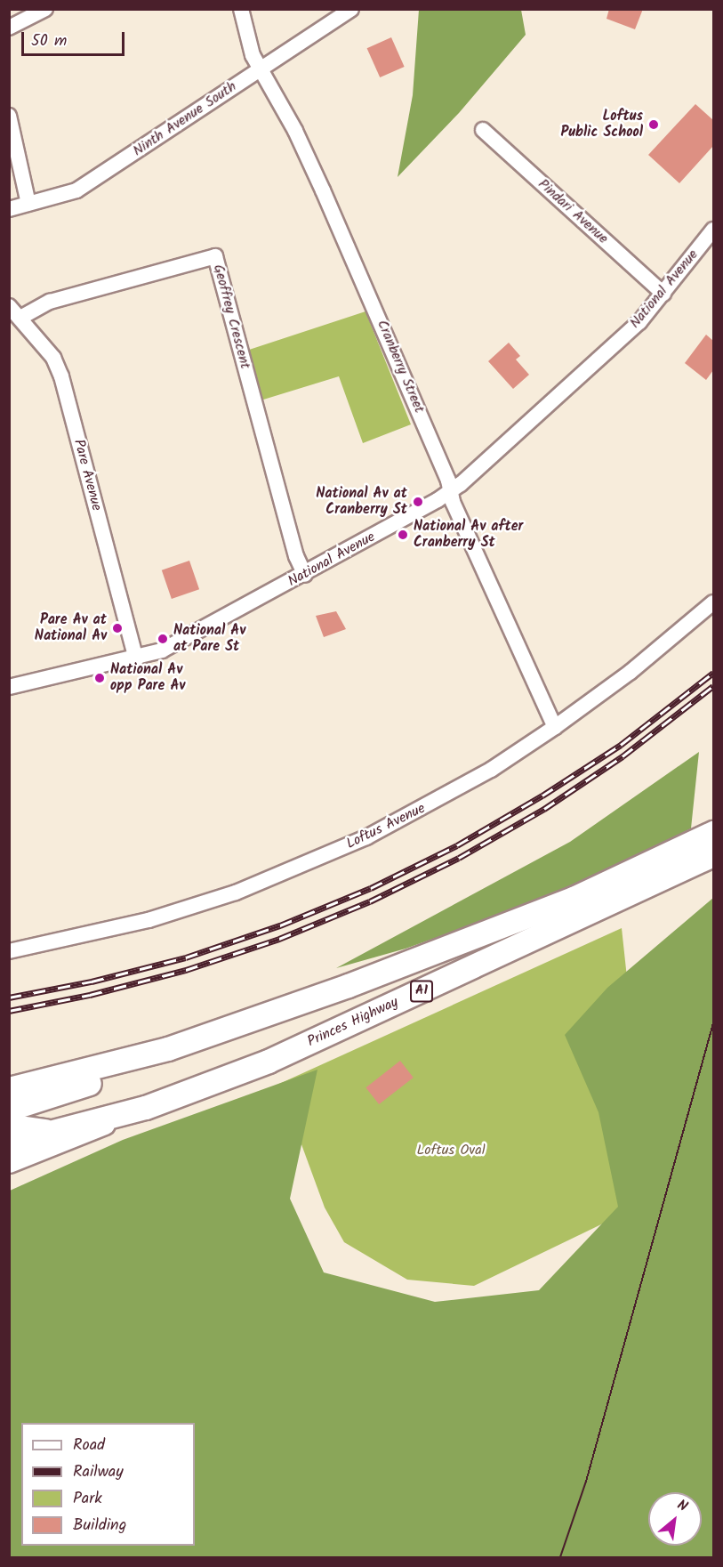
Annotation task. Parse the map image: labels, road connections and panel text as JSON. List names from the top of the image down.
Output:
{
  "streets": {
    "highway": ["A1", "Princes Highway"],
    "street": [
      "Ninth Avenue South",
      "Pindari Avenue",
      "National Avenue",
      "Geoffrey Crescent",
      "Cranberry Street",
      "Pare Avenue",
      "Loftus Avenue"
    ]
  },
  "crossings": [
    ["Ninth Avenue South", "Cranberry Street"],
    ["Pindari Avenue", "National Avenue"],
    ["National Avenue", "Geoffrey Crescent"],
    ["National Avenue", "Cranberry Street"],
    ["National Avenue", "Pare Avenue"],
    ["Geoffrey Crescent", "Pare Avenue"],
    ["Cranberry Street", "Loftus Avenue"]
  ],
  "parks": ["Loftus Oval"],
  "places": [
    "Loftus Public School",
    "National Av at Cranberry St",
    "National Av after Cranberry St",
    "Pare Av at National Av",
    "National Av at Pare St",
    "National Av opp Pare Av"
  ],
  "legend": [
    "Road",
    "Railway",
    "Park",
    "Building"
  ],
  "scale_bar": "50 m",
  "north": "top right"
}
